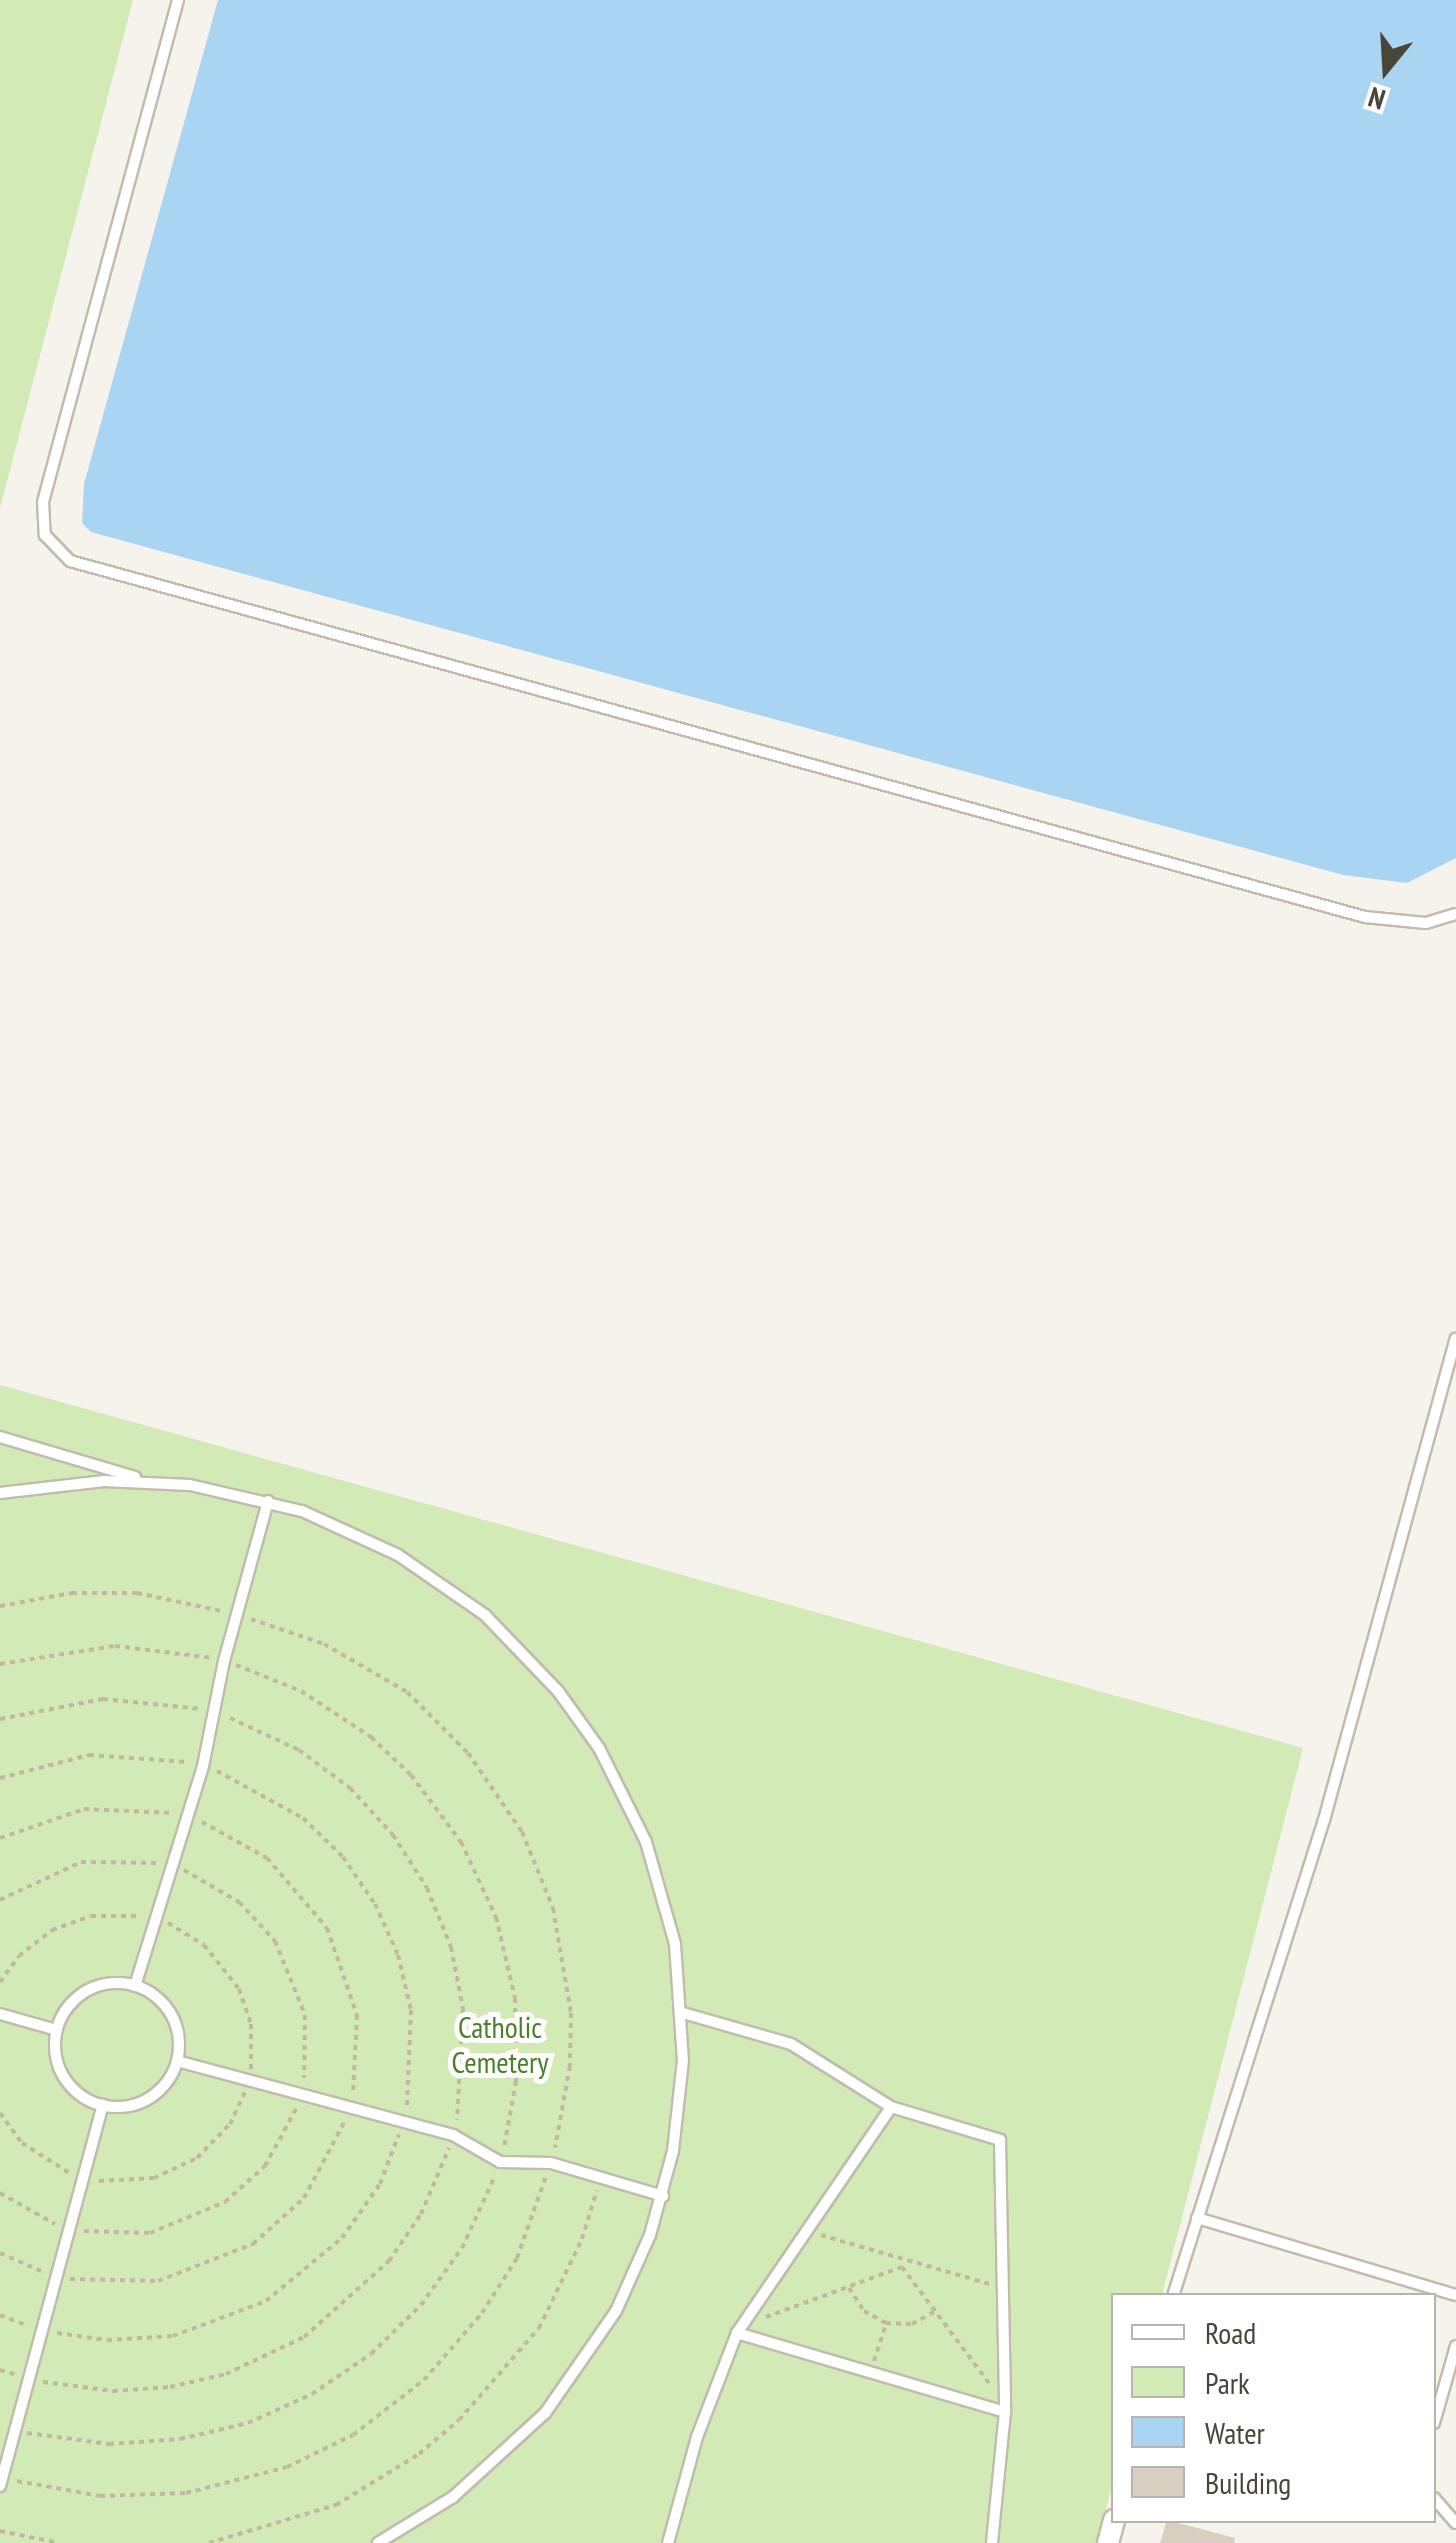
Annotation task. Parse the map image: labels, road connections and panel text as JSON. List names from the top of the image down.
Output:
{
  "parks": ["Catholic Cemetery"],
  "legend": [
    "Road",
    "Park",
    "Water",
    "Building"
  ],
  "north": "bottom"
}
